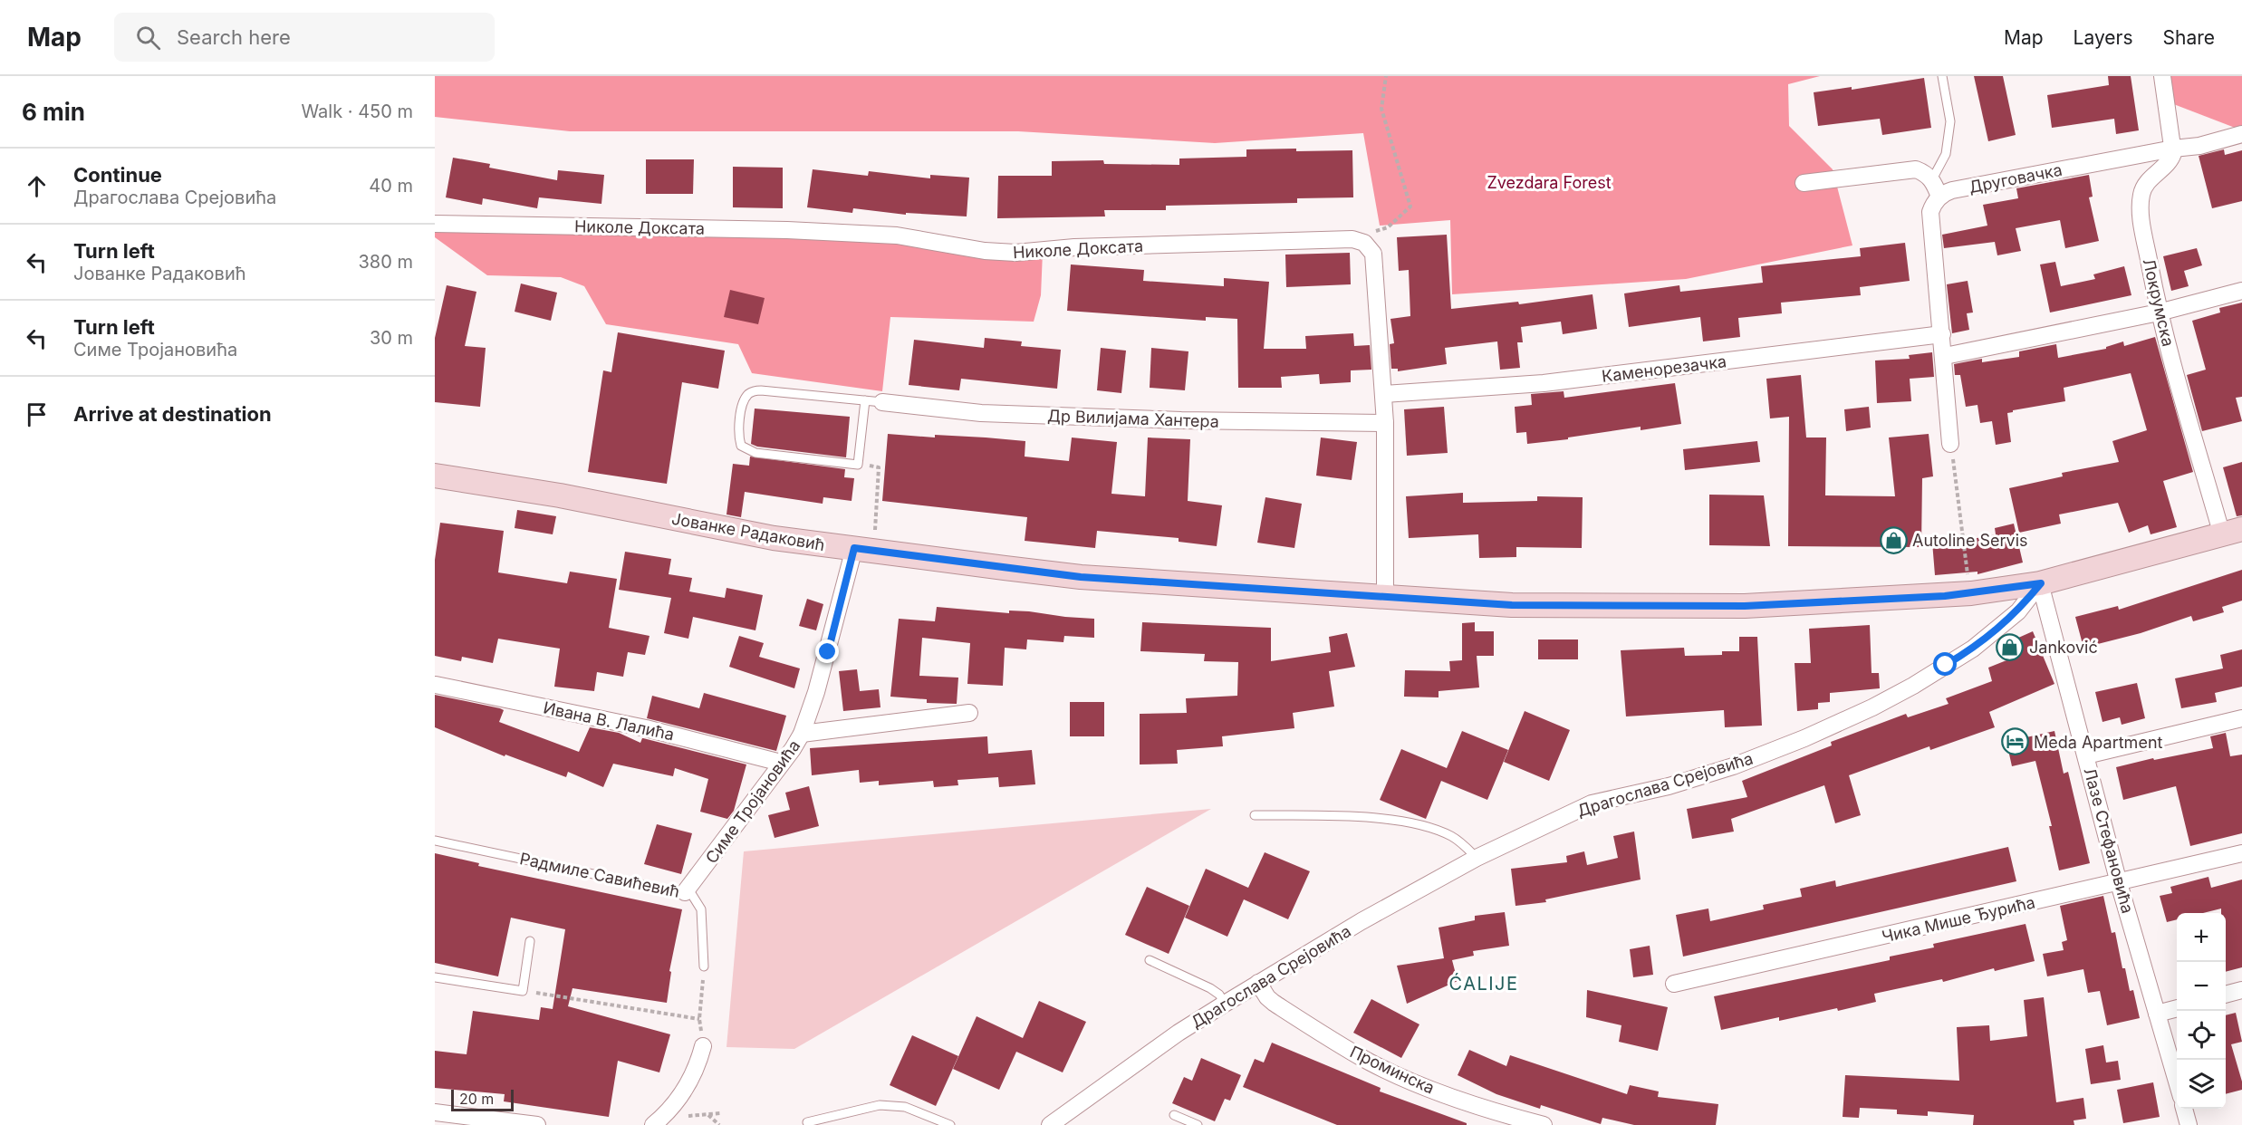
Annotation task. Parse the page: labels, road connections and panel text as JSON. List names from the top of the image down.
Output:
{
  "streets": {
    "main road": ["Јованке Радаковић"],
    "street": [
      "Друговачка",
      "Николе Доксата",
      "Локрумска",
      "Каменорезачка",
      "Др Вилијама Хантера",
      "Ивана В. Лалића",
      "Драгослава Срејовића",
      "Симе Тројановића",
      "Лазе Стефановића",
      "Чика Мише Ђурића",
      "Проминска"
    ],
    "lane": ["Радмиле Савићевић"]
  },
  "crossings": [
    ["Друговачка", "Локрумска"],
    ["Јованке Радаковић", "Драгослава Срејовића"],
    ["Јованке Радаковић", "Симе Тројановића"],
    ["Јованке Радаковић", "Лазе Стефановића"],
    ["Ивана В. Лалића", "Симе Тројановића"],
    ["Драгослава Срејовића", "Лазе Стефановића"],
    ["Драгослава Срејовића", "Проминска"],
    ["Симе Тројановића", "Радмиле Савићевић"],
    ["Лазе Стефановића", "Чика Мише Ђурића"]
  ],
  "districts": ["ĆALIJE"],
  "parks": ["Zvezdara Forest"],
  "places": {
    "shop": ["Autoline Servis", "Janković"],
    "hotel": ["Meda Apartment"]
  },
  "scale_bar": "20 m",
  "page": {
    "header": "Map",
    "search": "Search here",
    "nav": ["Map", "Layers", "Share"],
    "heading": ["6 min", "Walk · 450 m"],
    "list": [
      ["Continue", "Драгослава Срејовића", "40 m"],
      ["Turn left", "Јованке Радаковић", "380 m"],
      ["Turn left", "Симе Тројановића", "30 m"],
      "Arrive at destination"
    ],
    "map_buttons": ["+", "−"],
    "scale": "20 m"
  }
}
